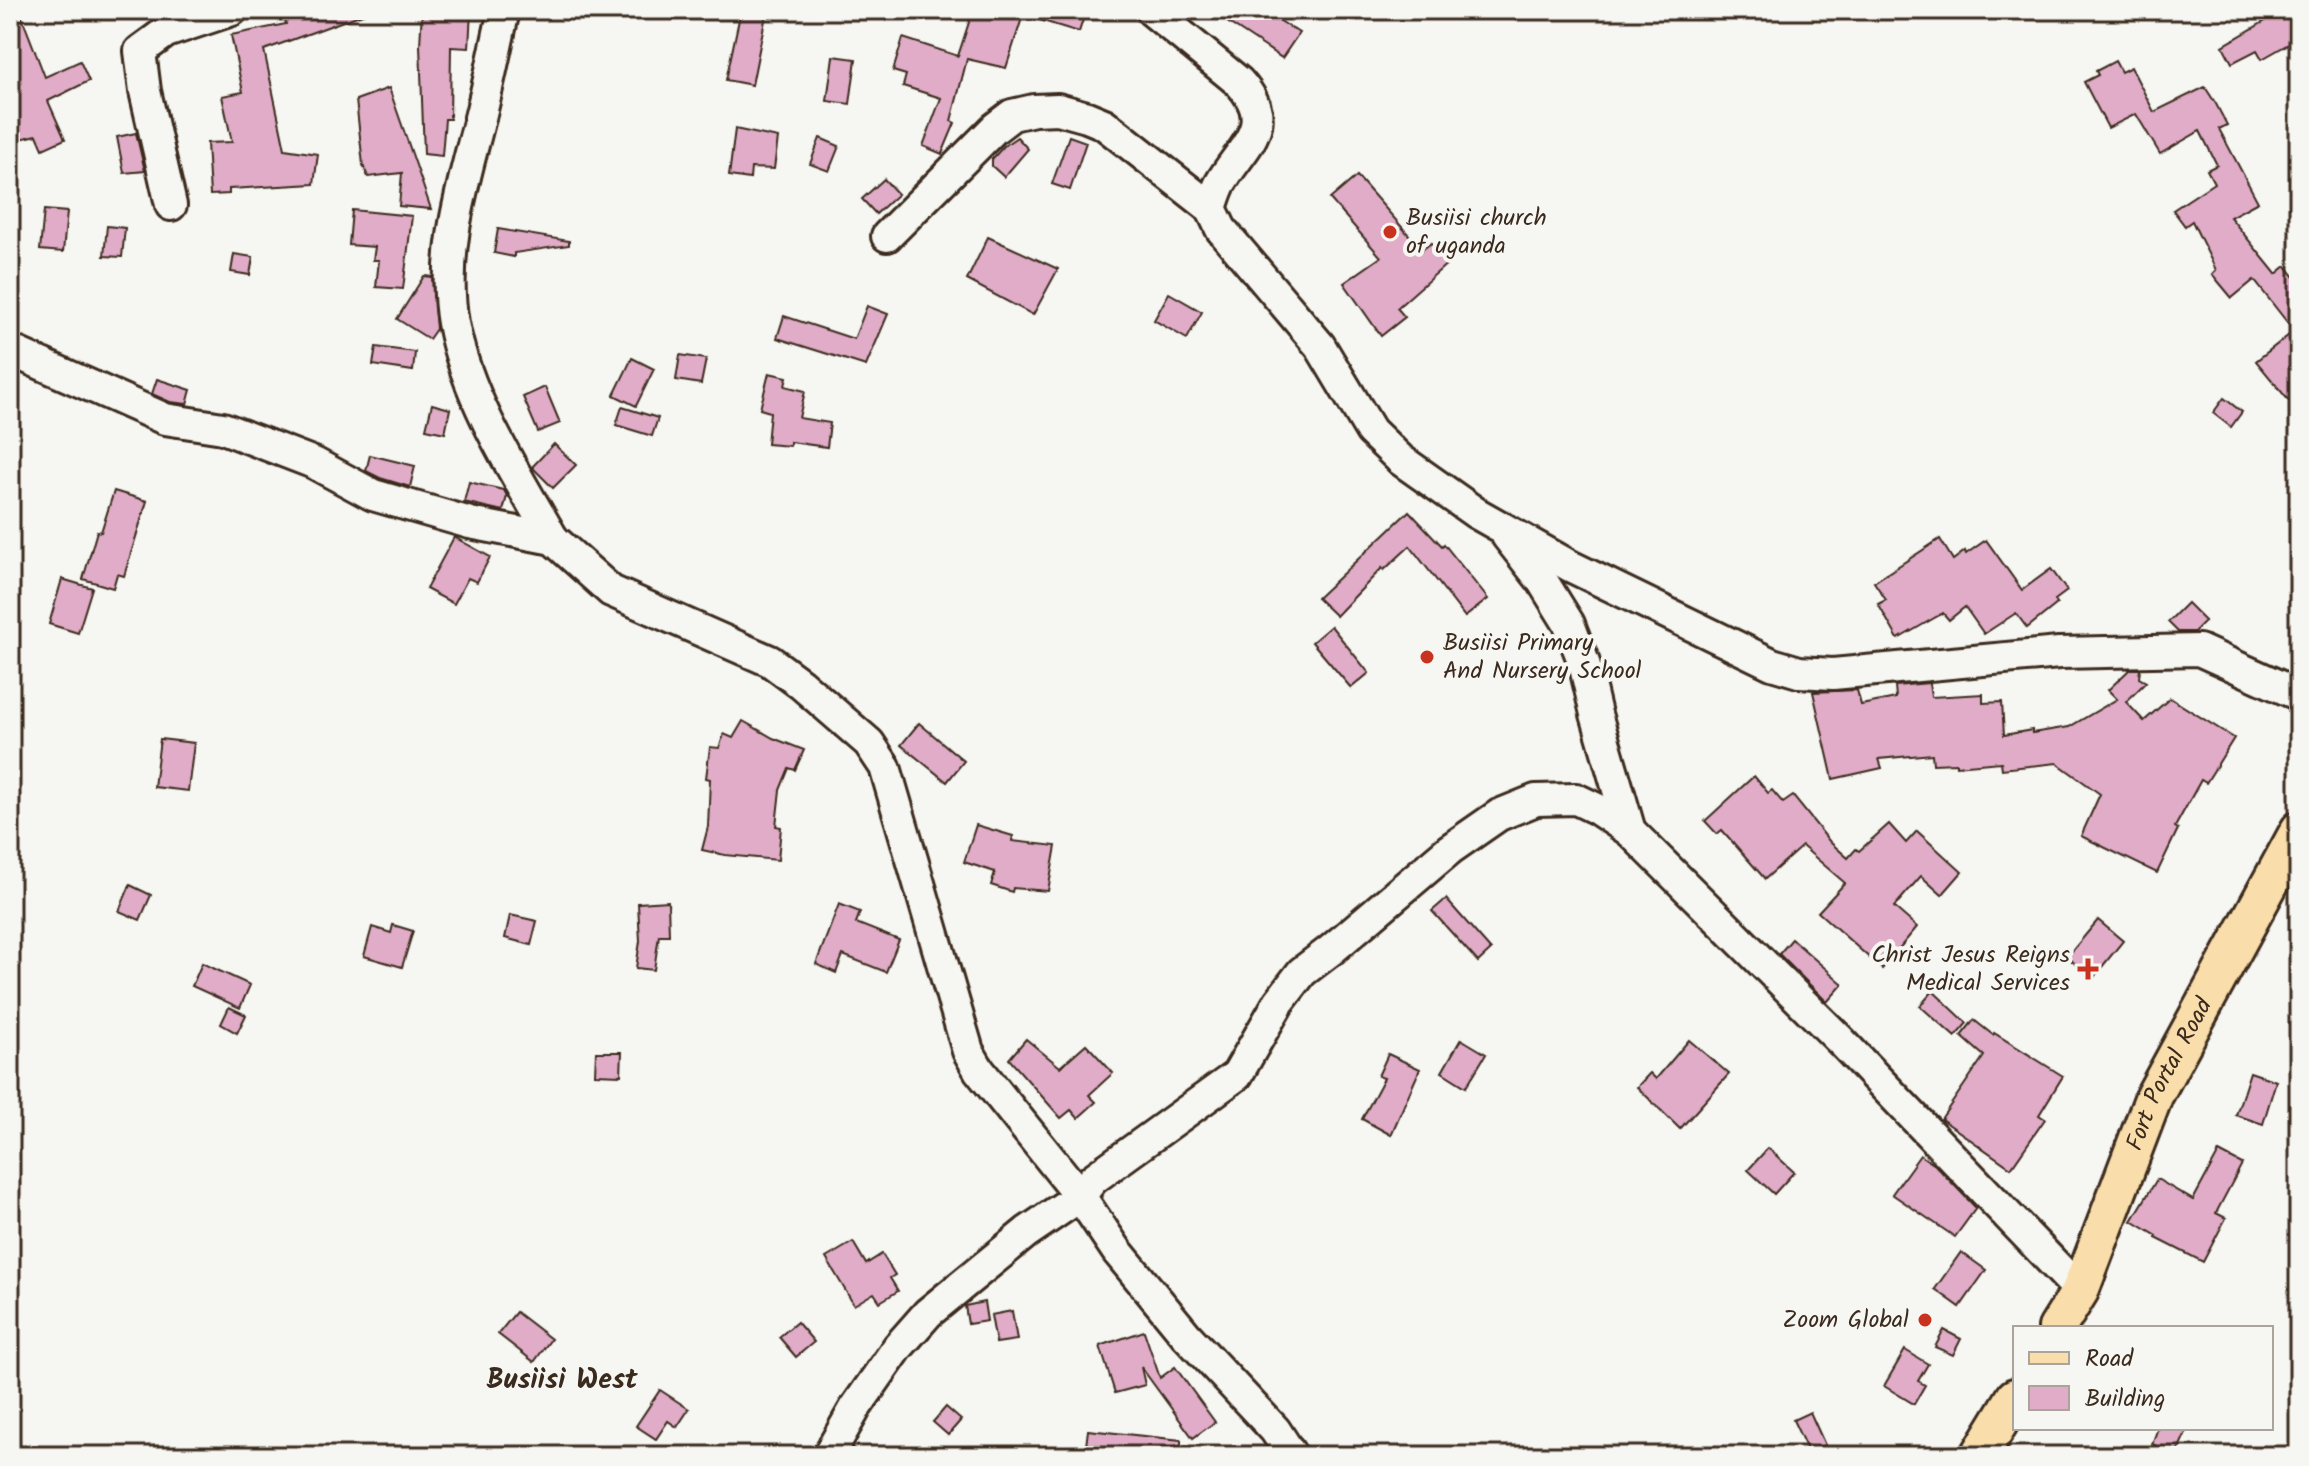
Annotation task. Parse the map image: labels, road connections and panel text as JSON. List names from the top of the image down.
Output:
{
  "streets": {
    "main road": ["Fort Portal Road"]
  },
  "districts": ["Busiisi West"],
  "places": {
    "other": ["Busiisi church of uganda", "Busiisi Primary And Nursery School", "Zoom Global"],
    "health": ["Christ Jesus Reigns Medical Services"]
  },
  "legend": ["Road", "Building"]
}
